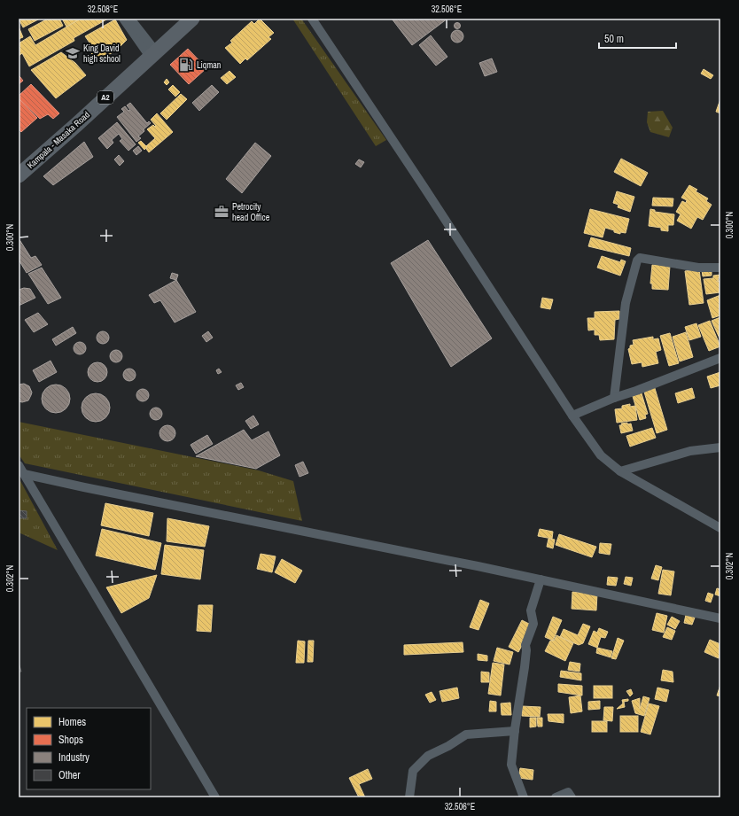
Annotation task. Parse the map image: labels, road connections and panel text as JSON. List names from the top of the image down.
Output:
{
  "streets": {
    "highway": ["A2", "Kampala - Masaka Road"]
  },
  "places": {
    "school or university": ["King David high school"],
    "fuel station": ["Liqman"],
    "office": ["Petrocity head Office"]
  },
  "legend": [
    "Homes",
    "Shops",
    "Industry",
    "Other"
  ],
  "scale_bar": "50 m",
  "coordinates": [
    "32.508°E",
    "32.506°E",
    "0.300°N",
    "0.302°N"
  ]
}
